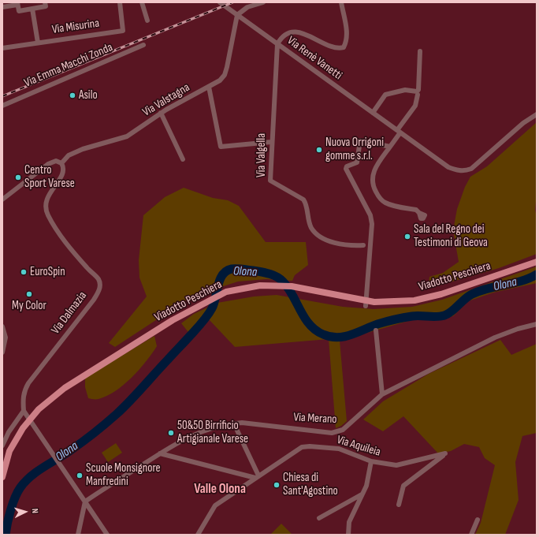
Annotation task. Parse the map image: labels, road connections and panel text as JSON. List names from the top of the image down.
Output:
{
  "streets": {
    "main road": ["Viadotto Peschiera"],
    "street": [
      "Via Misurina",
      "Via Renè Vanetti",
      "Via Emma Macchi Zonda",
      "Via Valstagna",
      "Via Valgella",
      "Via Dalmazia",
      "Via Merano",
      "Via Aquileia"
    ]
  },
  "crossings": [
    ["Via Renè Vanetti", "Via Valstagna"],
    ["Via Renè Vanetti", "Via Valgella"],
    ["Via Valstagna", "Via Dalmazia"]
  ],
  "districts": ["Valle Olona"],
  "water": ["Olona"],
  "places": [
    "Asilo",
    "Nuova Orrigoni gomme s.r.l.",
    "Centro Sport Varese",
    "Sala del Regno dei Testimoni di Geova",
    "EuroSpin",
    "My Color",
    "50&50 Birrificio Artigianale Varese",
    "Scuole Monsignore Manfredini",
    "Chiesa di Sant'Agostino"
  ],
  "north": "right"
}
